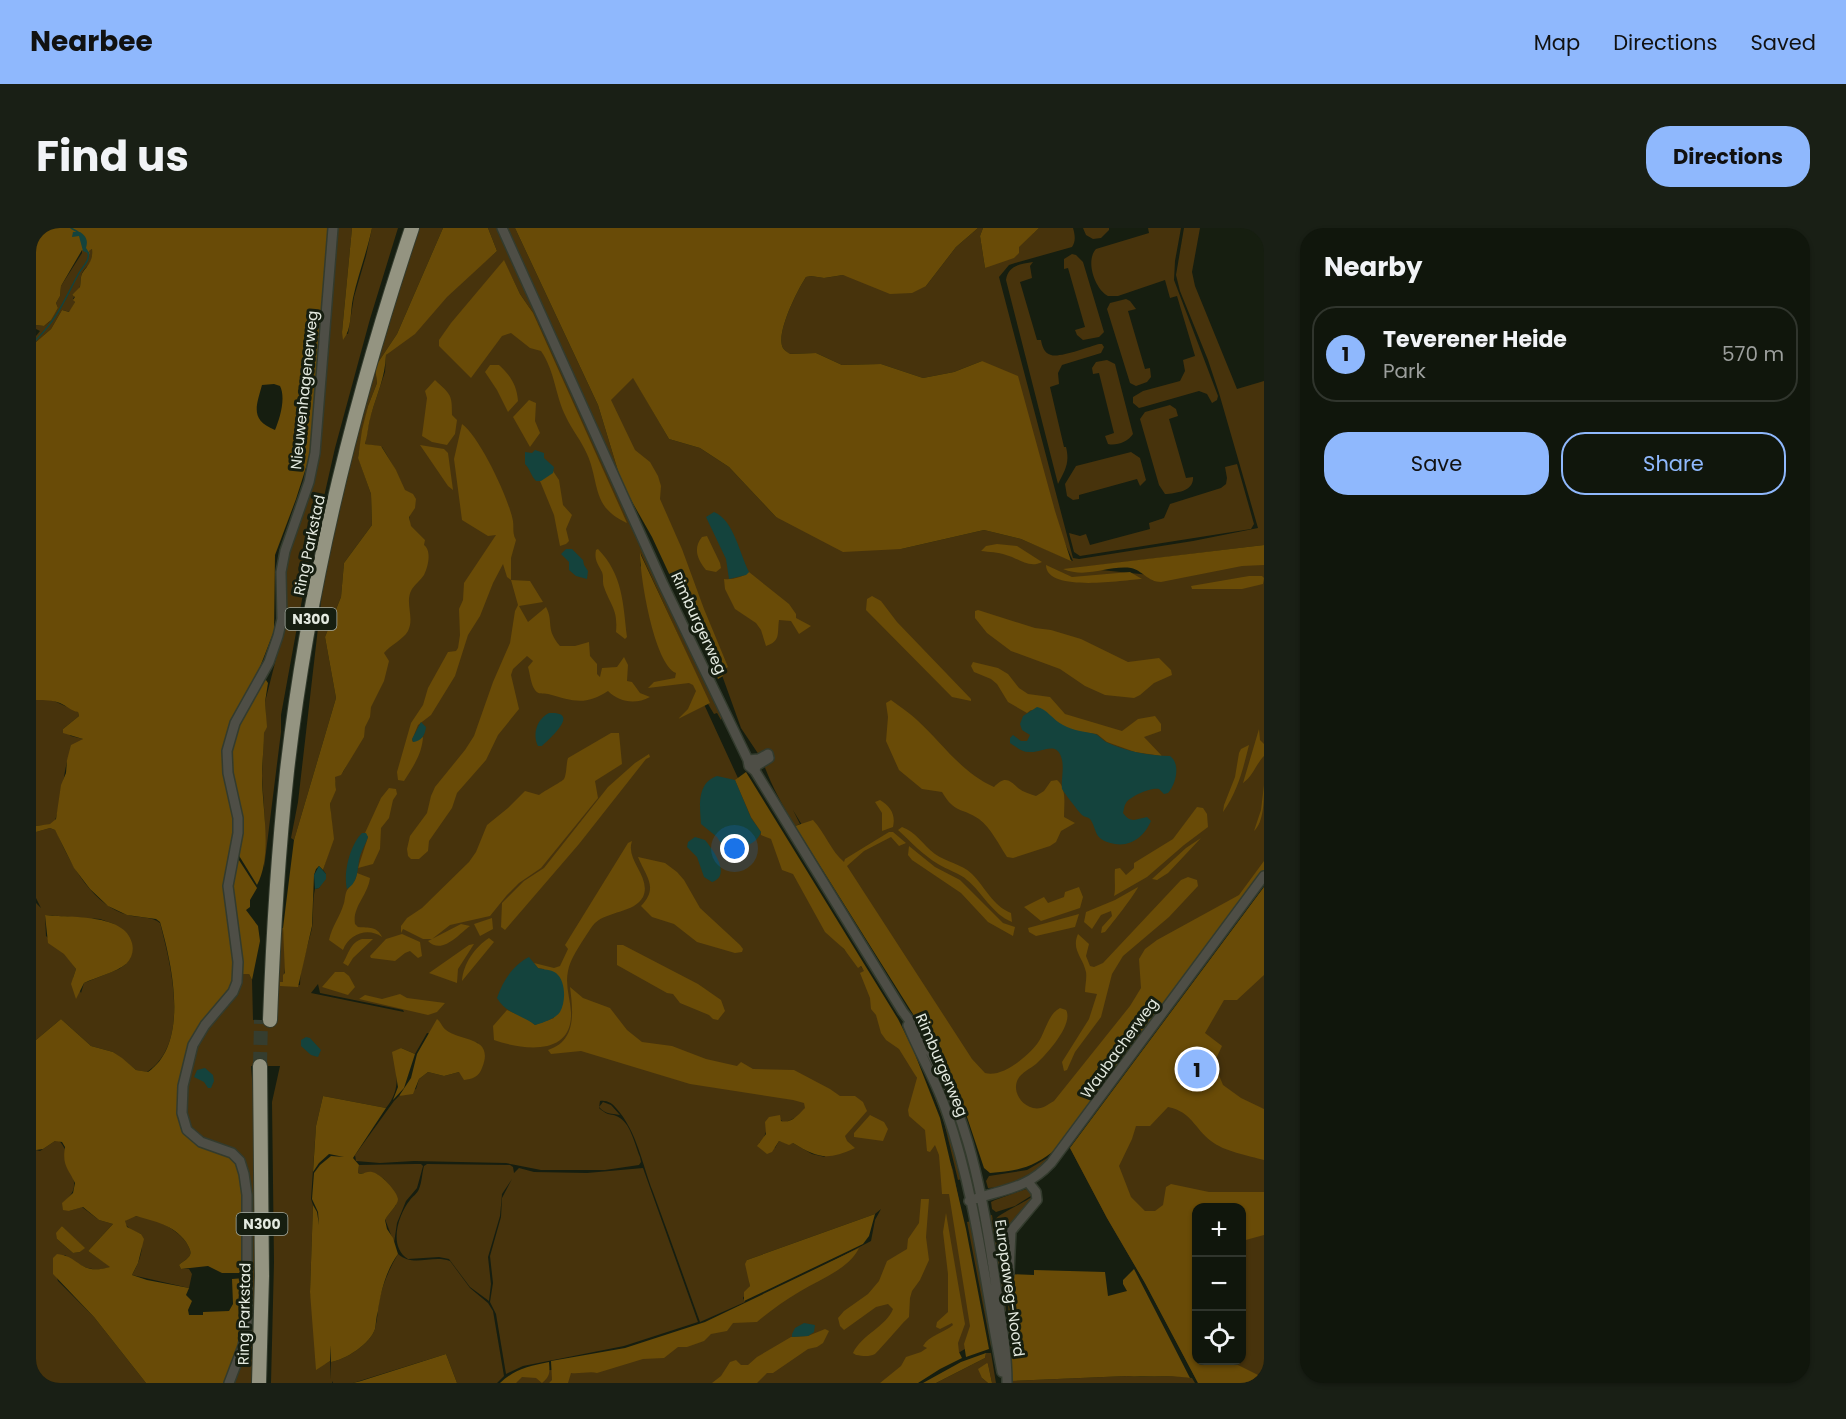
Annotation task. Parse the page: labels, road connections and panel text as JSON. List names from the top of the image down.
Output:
{
  "streets": {
    "highway": ["Ring Parkstad", "N300"],
    "street": [
      "Nieuwenhagenerweg",
      "Rimburgerweg",
      "Waubacherweg",
      "Europaweg-Noord"
    ]
  },
  "crossings": [
    ["Rimburgerweg", "Waubacherweg"],
    ["Rimburgerweg", "Europaweg-Noord"],
    ["Waubacherweg", "Europaweg-Noord"]
  ],
  "page": {
    "header": "Nearbee",
    "nav": ["Map", "Directions", "Saved"],
    "title": "Find us",
    "buttons": [
      "Directions",
      ["Save", "Share"]
    ],
    "heading": "Nearby",
    "list": [
      {
        "mark": "1",
        "name": "Teverener Heide",
        "note": "Park",
        "value": "570 m"
      }
    ],
    "pins": "1",
    "map_buttons": ["+", "−"]
  }
}
